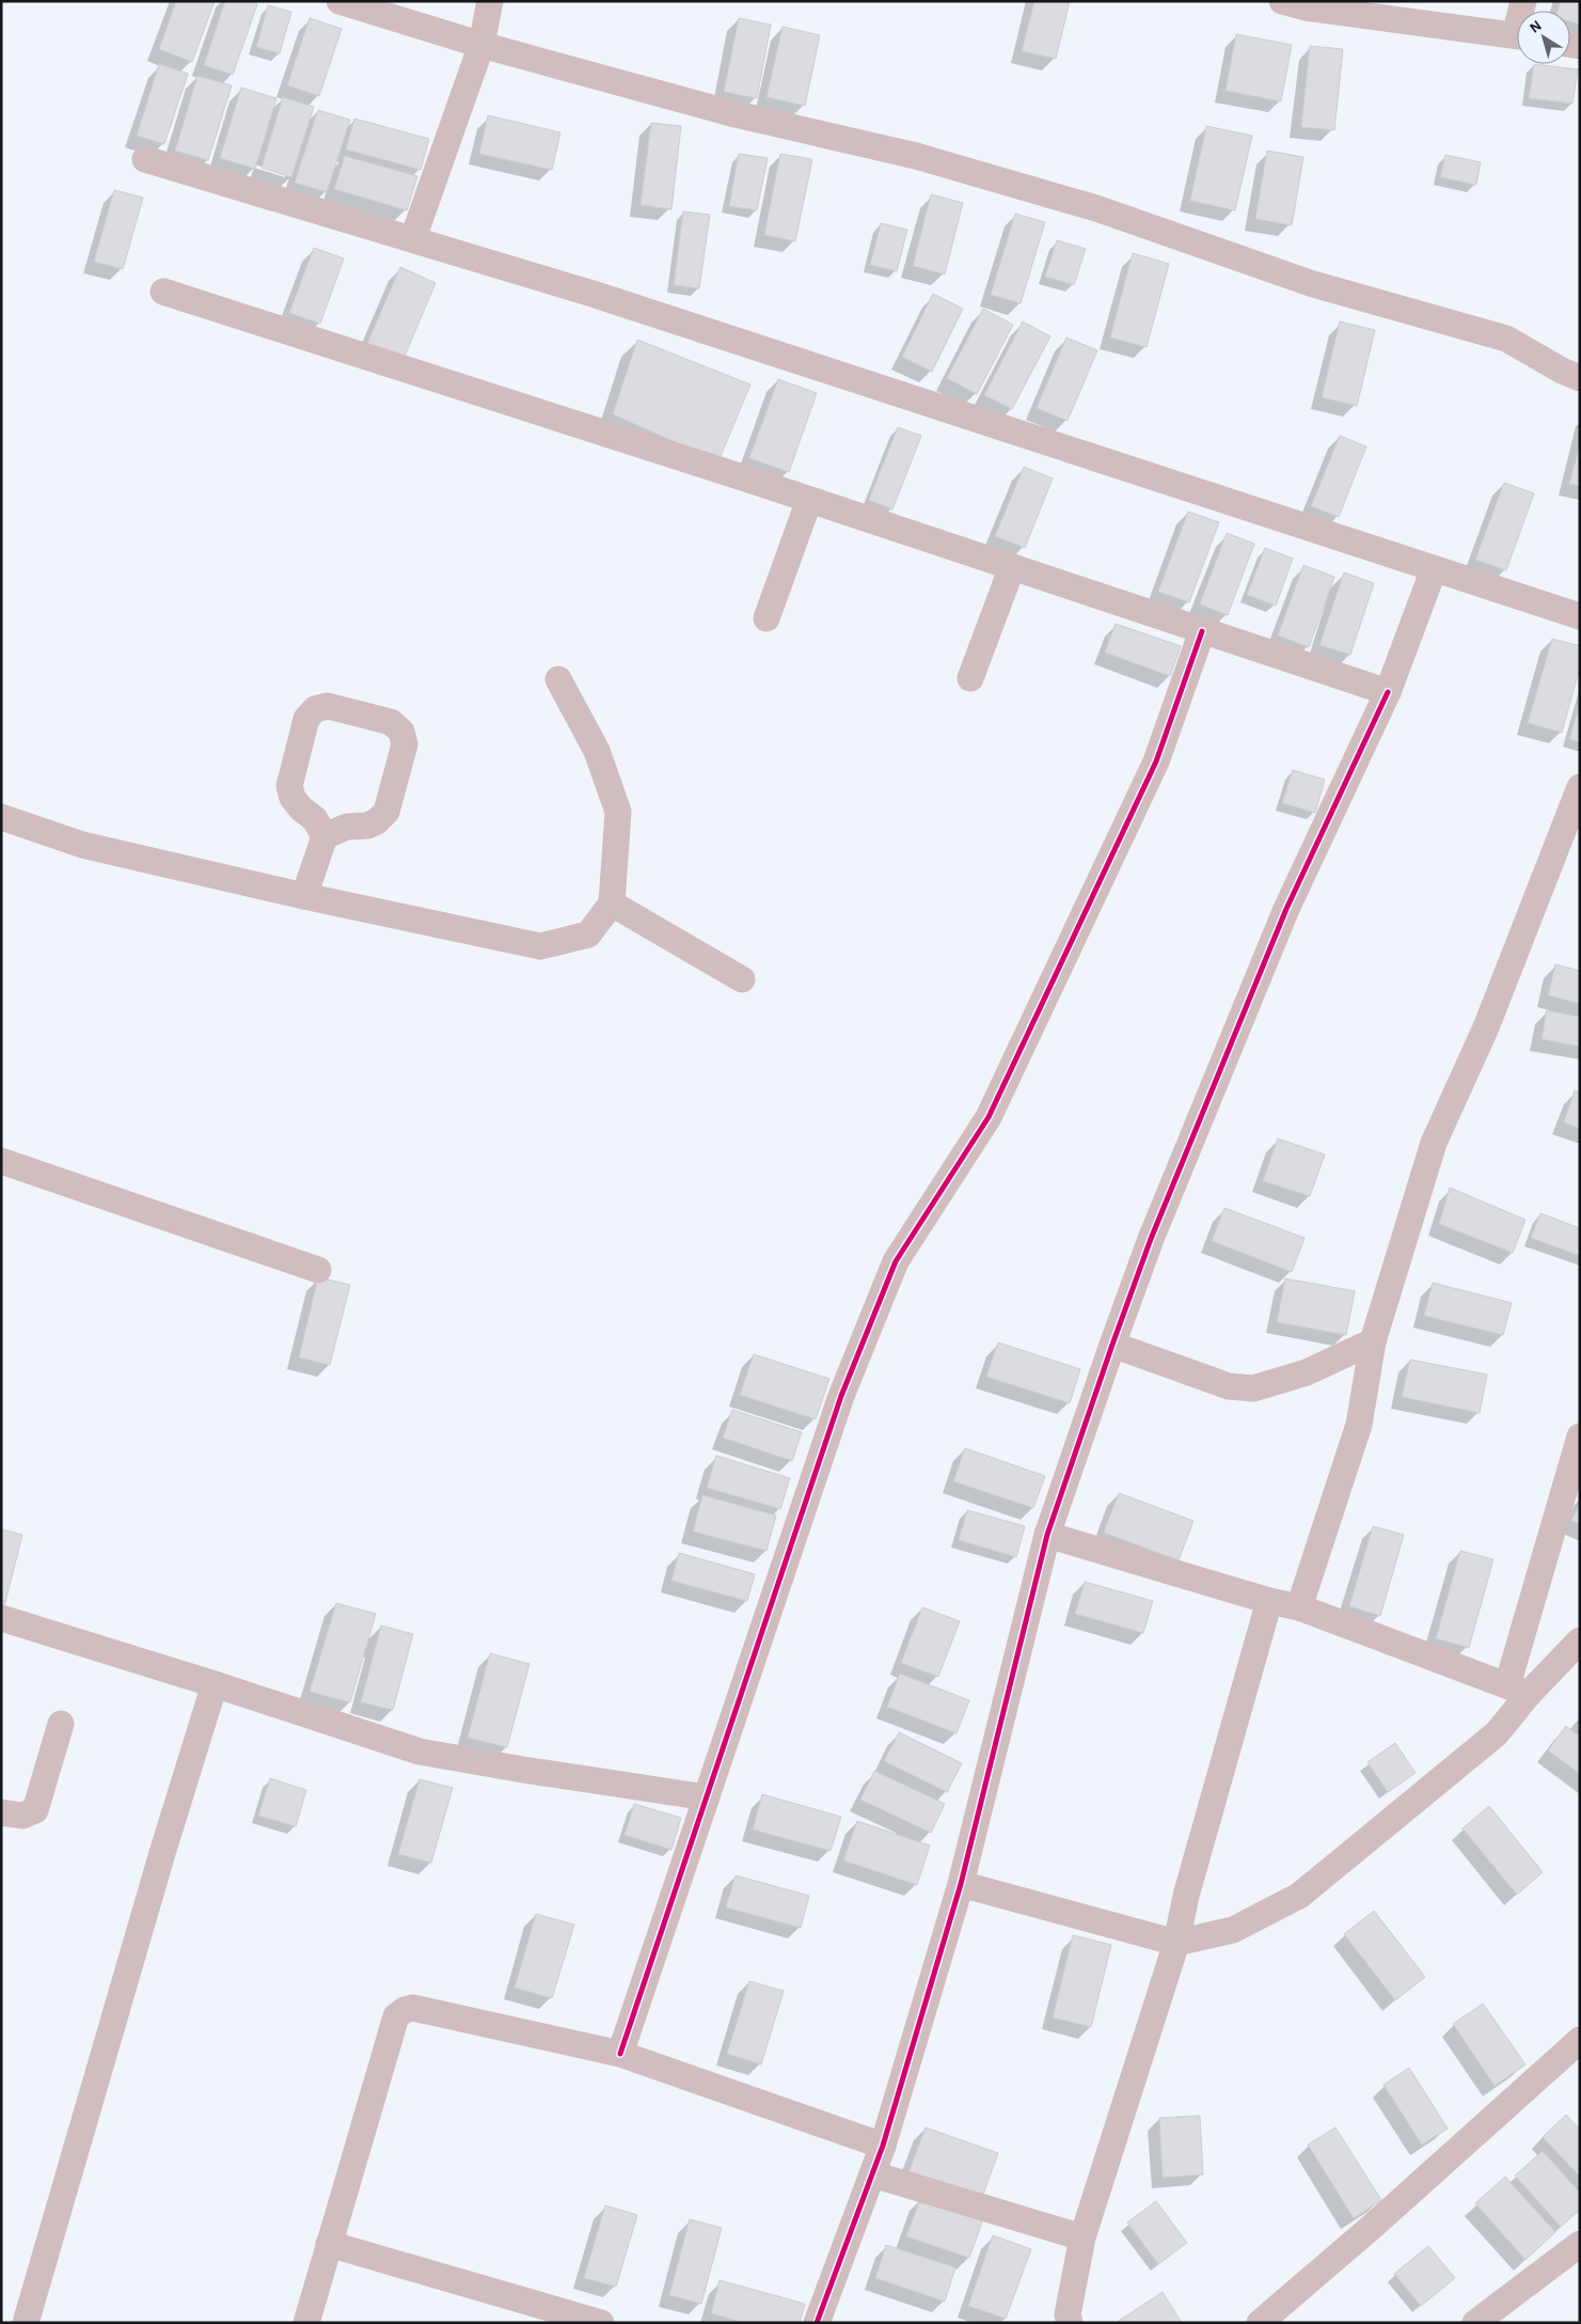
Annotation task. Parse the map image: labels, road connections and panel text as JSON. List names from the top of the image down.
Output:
{
  "north": "top left"
}
